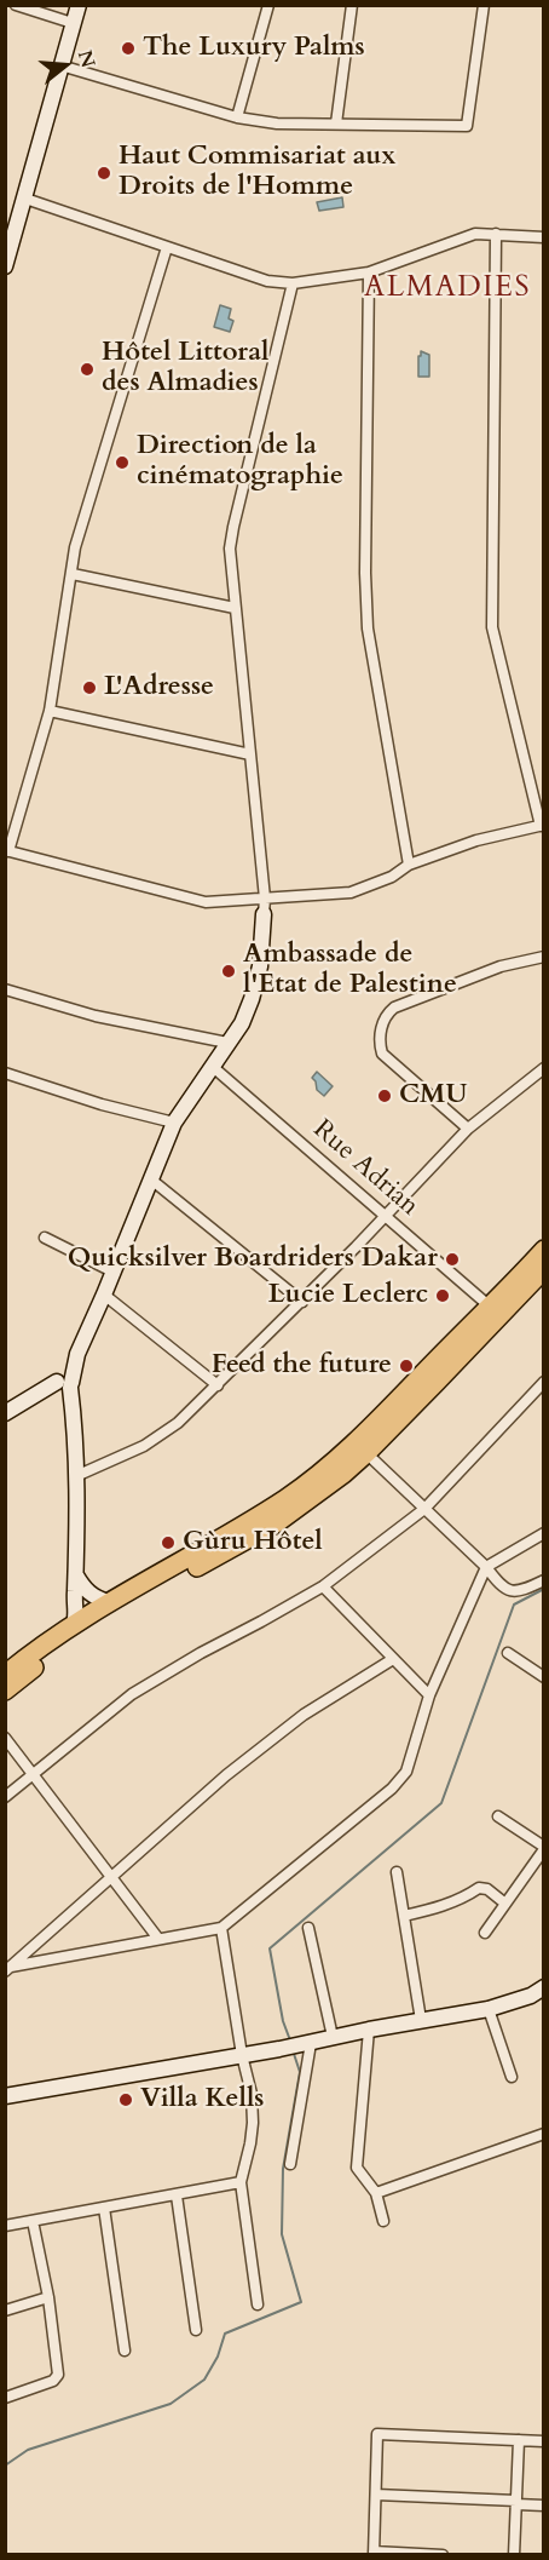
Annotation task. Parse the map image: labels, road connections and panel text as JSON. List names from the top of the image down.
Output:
{
  "streets": {
    "street": ["Rue Adrian"]
  },
  "districts": ["ALMADIES"],
  "places": [
    "The Luxury Palms",
    "Haut Commisariat aux Droits de l'Homme",
    "Hôtel Littoral des Almadies",
    "Direction de la cinématographie",
    "L'Adresse",
    "Ambassade de l'Etat de Palestine",
    "CMU",
    "Quicksilver Boardriders Dakar",
    "Lucie Leclerc",
    "Feed the future",
    "Gùru Hôtel",
    "Villa Kells"
  ],
  "north": "right"
}
